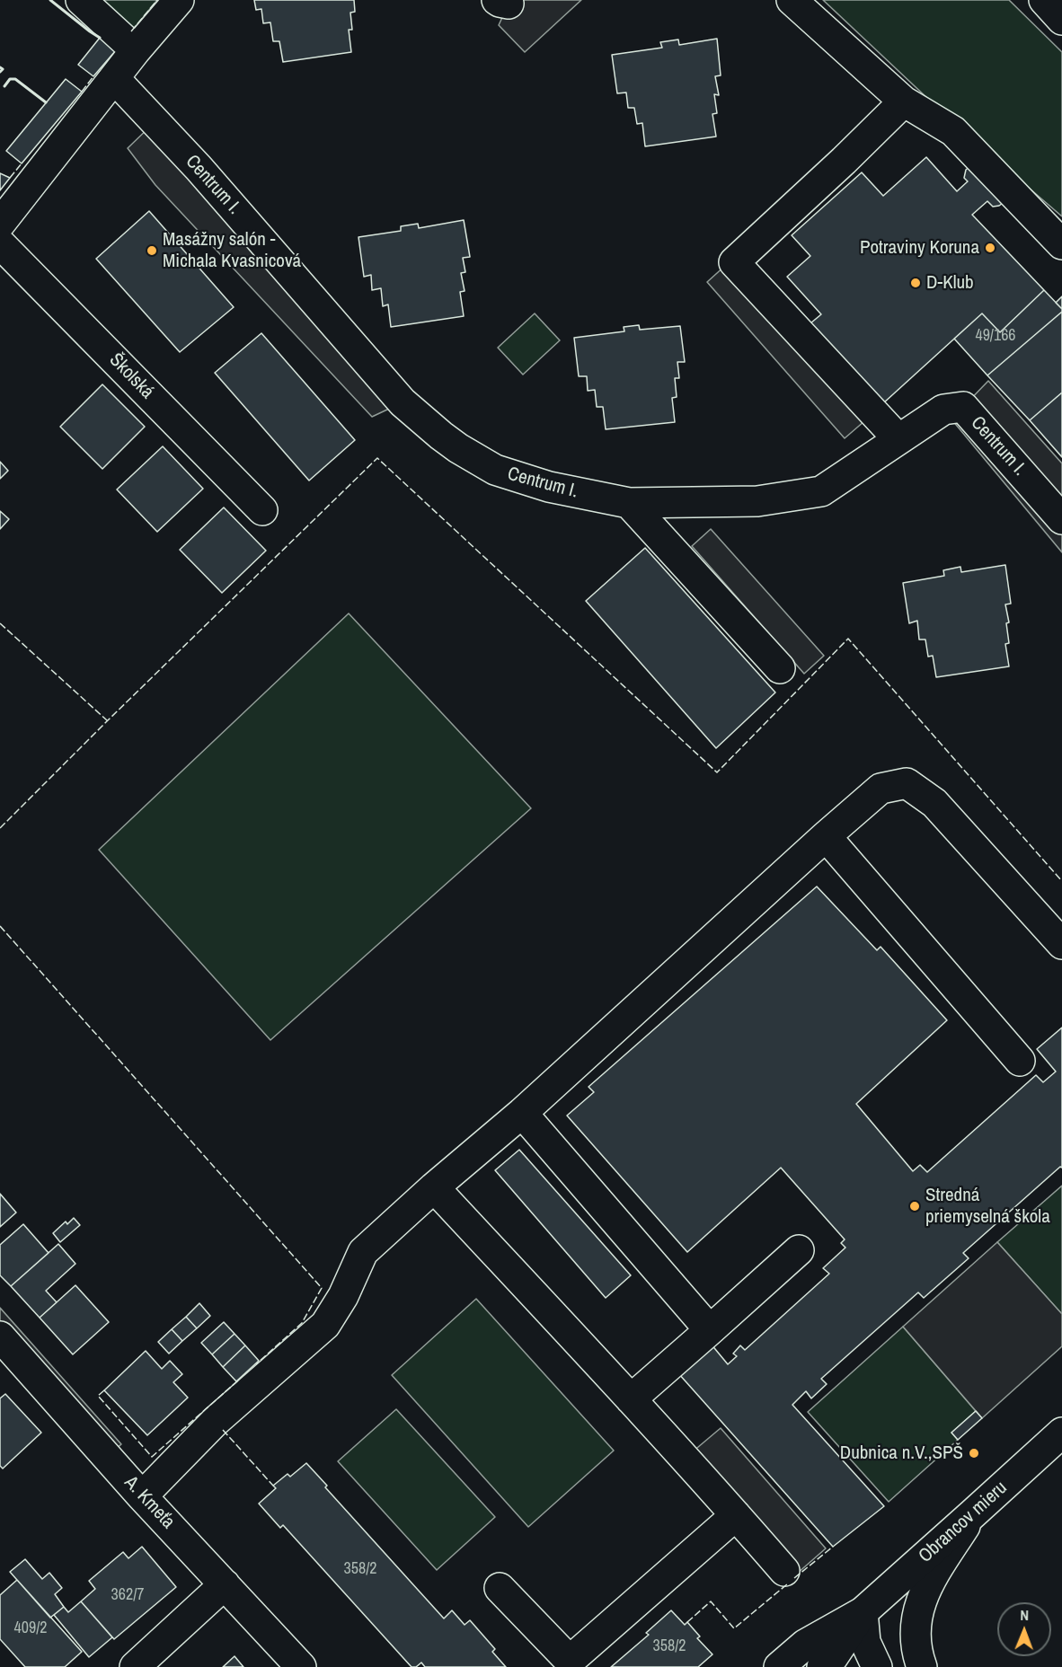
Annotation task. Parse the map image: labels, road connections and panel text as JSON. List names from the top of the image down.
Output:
{
  "streets": {
    "street": [
      "Centrum I.",
      "Školská",
      "A. Kmeťa",
      "Obrancov mieru"
    ]
  },
  "places": [
    "Potraviny Koruna",
    "Masážny salón - Michala Kvasnicová",
    "D-Klub",
    "Stredná priemyselná škola",
    "Dubnica n.V.,SPŠ"
  ],
  "house_numbers": [
    "49/166",
    "358/2",
    "362/7",
    "409/2",
    "358/2"
  ],
  "north": "top"
}
